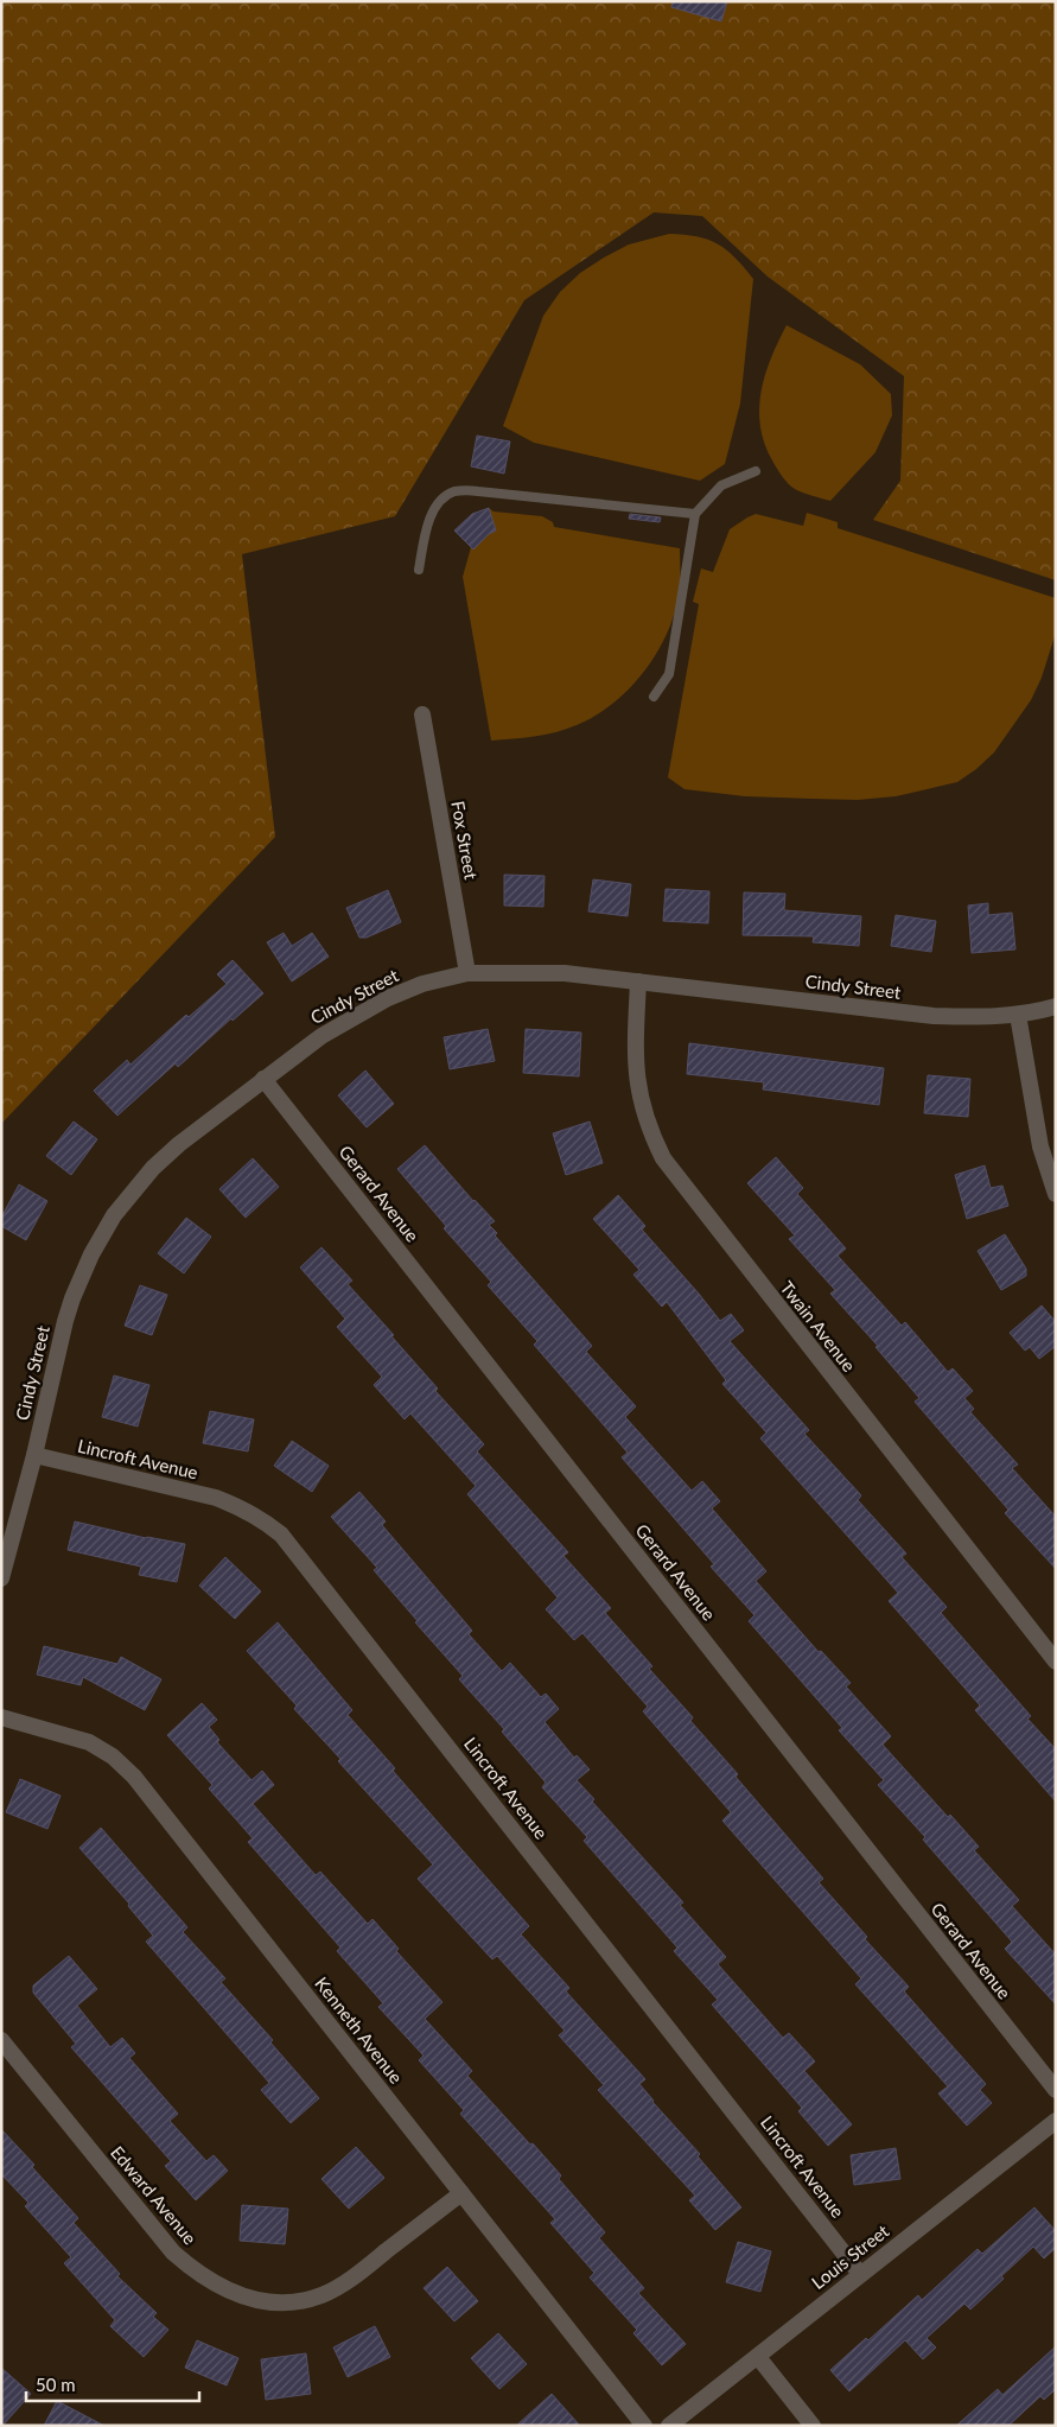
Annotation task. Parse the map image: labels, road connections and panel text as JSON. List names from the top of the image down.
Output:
{
  "streets": {
    "street": [
      "Fox Street",
      "Cindy Street",
      "Gerard Avenue",
      "Twain Avenue",
      "Lincroft Avenue",
      "Kenneth Avenue",
      "Edward Avenue",
      "Louis Street"
    ]
  },
  "crossings": [
    ["Fox Street", "Cindy Street"],
    ["Cindy Street", "Gerard Avenue"],
    ["Cindy Street", "Twain Avenue"],
    ["Cindy Street", "Lincroft Avenue"],
    ["Lincroft Avenue", "Louis Street"],
    ["Kenneth Avenue", "Edward Avenue"]
  ],
  "scale_bar": "50 m"
}
